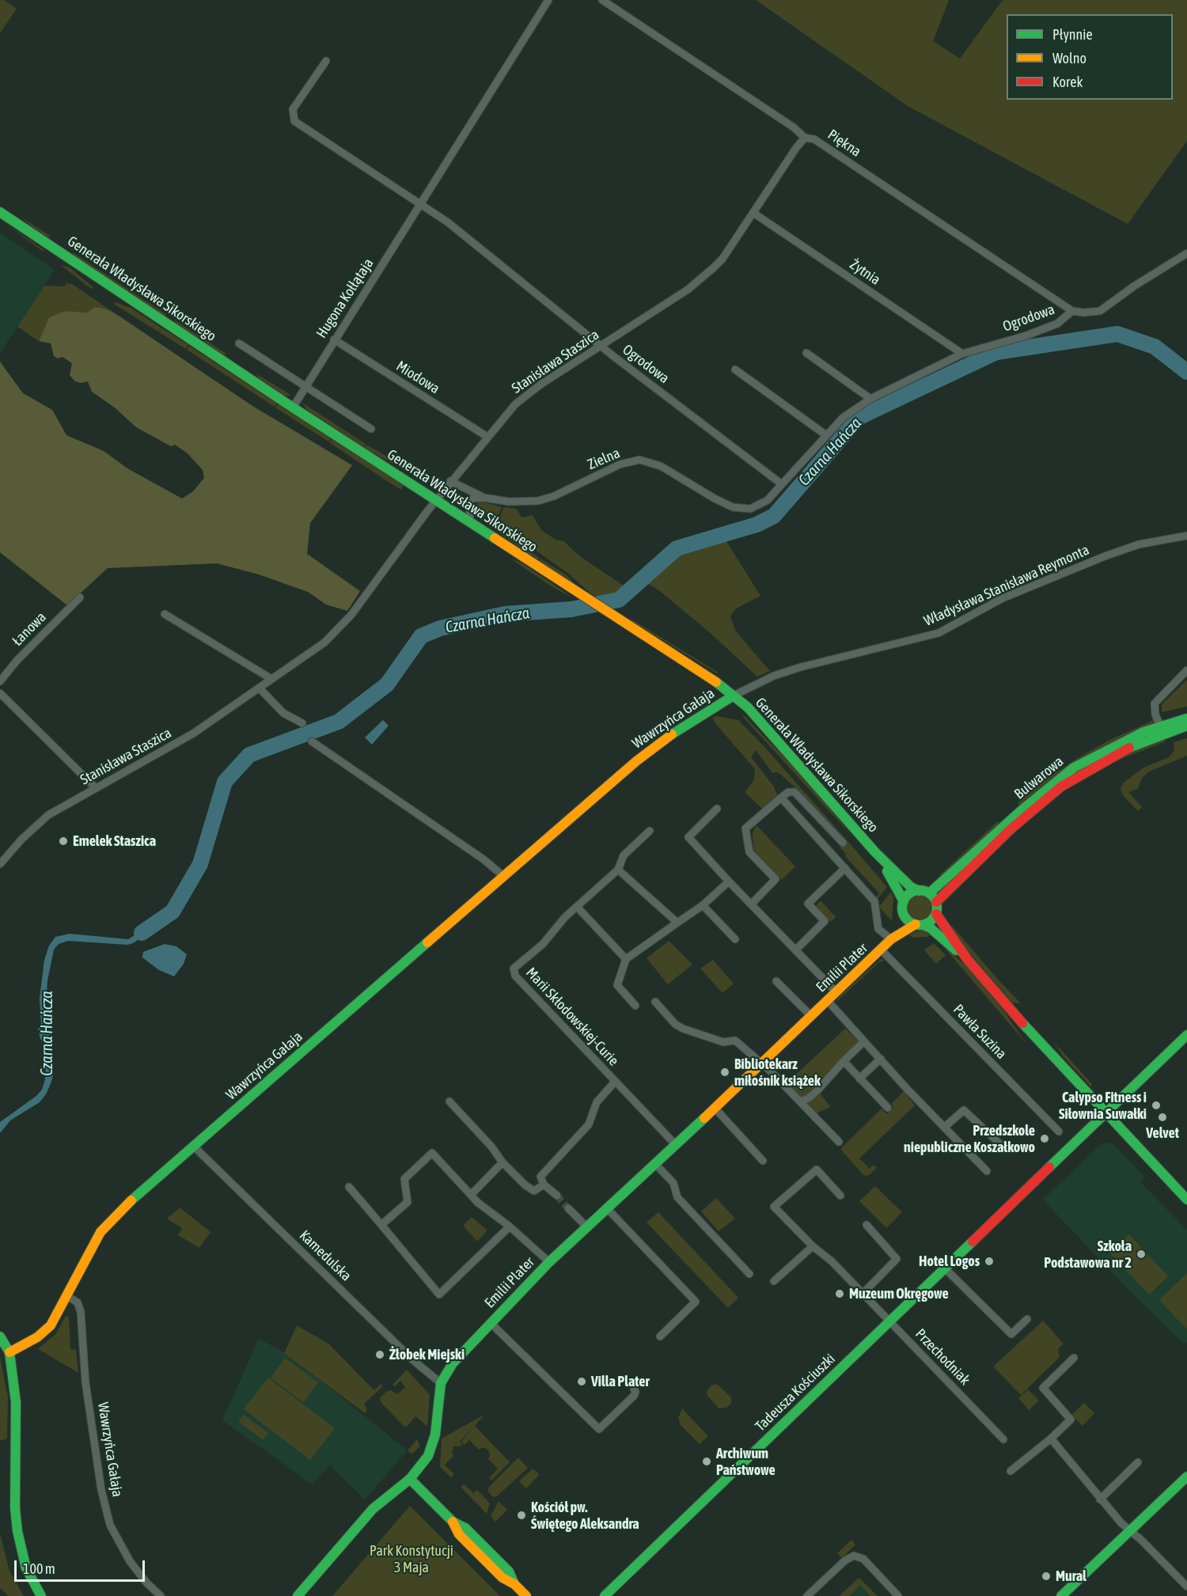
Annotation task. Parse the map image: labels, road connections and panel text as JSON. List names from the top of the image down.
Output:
{
  "streets": {
    "street": [
      "Piękna",
      "Żytnia",
      "Generała Władysława Sikorskiego",
      "Hugona Kołłątaja",
      "Ogrodowa",
      "Stanisława Staszica",
      "Miodowa",
      "Zielna",
      "Władysława Stanisława Reymonta",
      "Łanowa",
      "Wawrzyńca Gałaja",
      "Bulwarowa",
      "Emilii Plater",
      "Marii Skłodowskiej-Curie",
      "Pawła Suzina",
      "Kamedulska",
      "Przechodniak",
      "Tadeusza Kościuszki"
    ]
  },
  "crossings": [
    ["Piękna", "Ogrodowa"],
    ["Piękna", "Stanisława Staszica"],
    ["Żytnia", "Ogrodowa"],
    ["Żytnia", "Stanisława Staszica"],
    ["Generała Władysława Sikorskiego", "Hugona Kołłątaja"],
    ["Generała Władysława Sikorskiego", "Stanisława Staszica"],
    ["Generała Władysława Sikorskiego", "Wawrzyńca Gałaja"],
    ["Generała Władysława Sikorskiego", "Bulwarowa"],
    ["Generała Władysława Sikorskiego", "Emilii Plater"],
    ["Hugona Kołłątaja", "Ogrodowa"],
    ["Hugona Kołłątaja", "Miodowa"],
    ["Ogrodowa", "Stanisława Staszica"],
    ["Ogrodowa", "Zielna"],
    ["Stanisława Staszica", "Miodowa"],
    ["Stanisława Staszica", "Zielna"],
    ["Władysława Stanisława Reymonta", "Wawrzyńca Gałaja"],
    ["Wawrzyńca Gałaja", "Kamedulska"],
    ["Bulwarowa", "Emilii Plater"],
    ["Emilii Plater", "Marii Skłodowskiej-Curie"],
    ["Emilii Plater", "Pawła Suzina"],
    ["Emilii Plater", "Kamedulska"],
    ["Przechodniak", "Tadeusza Kościuszki"]
  ],
  "water": ["Czarna Hańcza"],
  "parks": ["Park Konstytucji 3 Maja"],
  "places": [
    "Emelek Staszica",
    "Bibliotekarz miłośnik książek",
    "Calypso Fitness i Siłownia Suwałki",
    "Velvet",
    "Przedszkole niepubliczne Koszałkowo",
    "Szkoła Podstawowa nr 2",
    "Hotel Logos",
    "Muzeum Okręgowe",
    "Żłobek Miejski",
    "Villa Plater",
    "Archiwum Państwowe",
    "Kościół pw. Świętego Aleksandra",
    "Mural"
  ],
  "legend": ["Płynnie", "Wolno", "Korek"],
  "scale_bar": "100 m"
}
